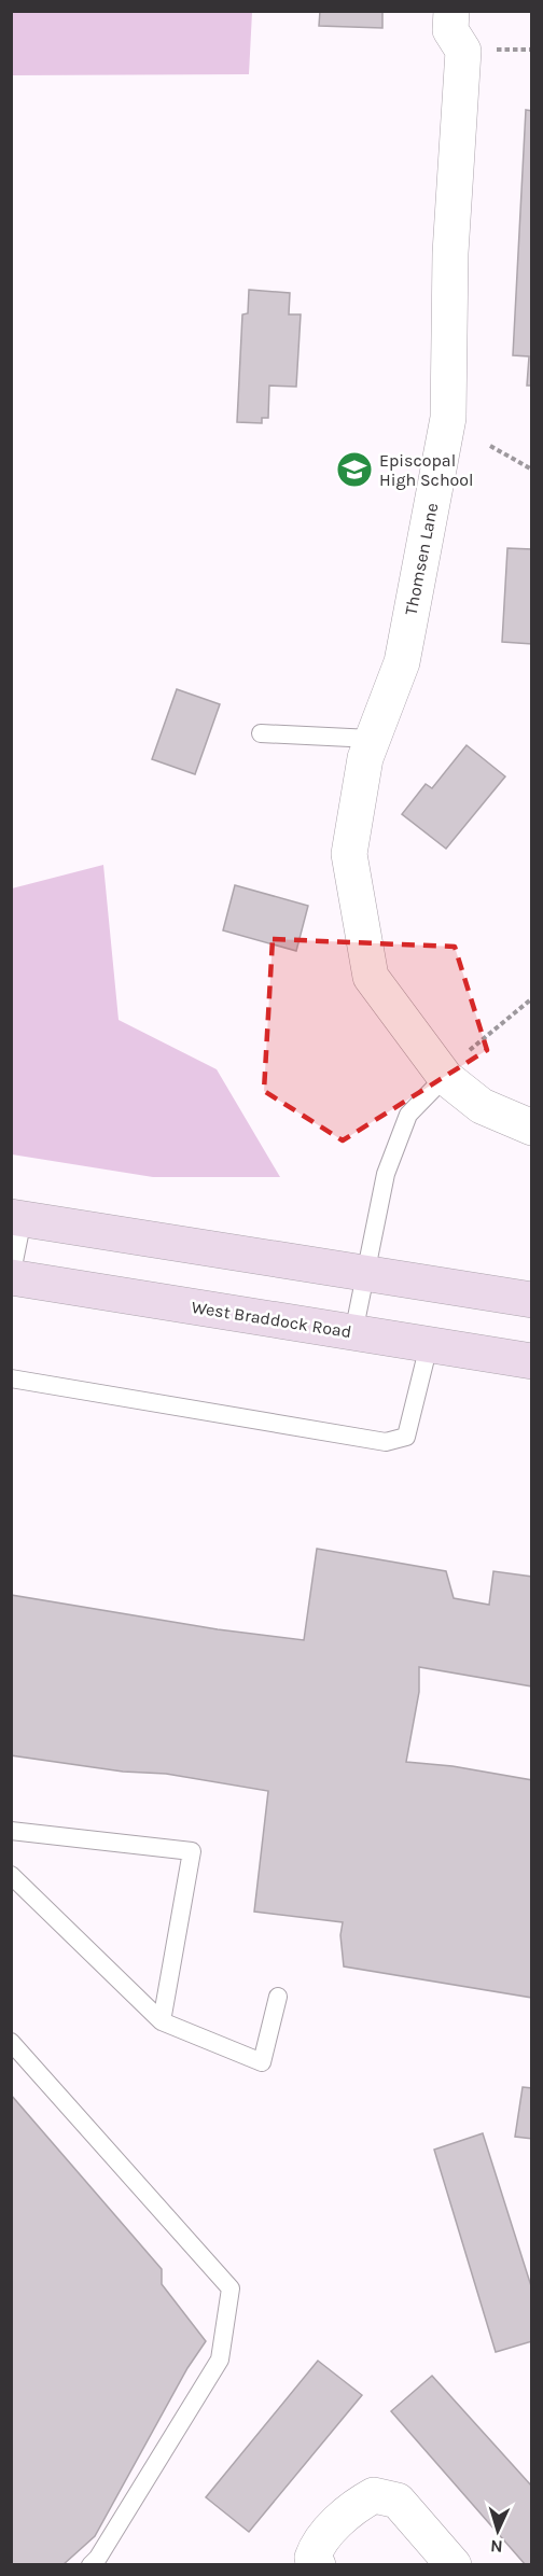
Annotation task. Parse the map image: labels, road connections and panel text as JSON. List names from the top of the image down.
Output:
{
  "streets": {
    "main road": ["West Braddock Road"],
    "street": ["Thomsen Lane"]
  },
  "places": {
    "school or university": ["Episcopal High School"]
  },
  "north": "bottom"
}
